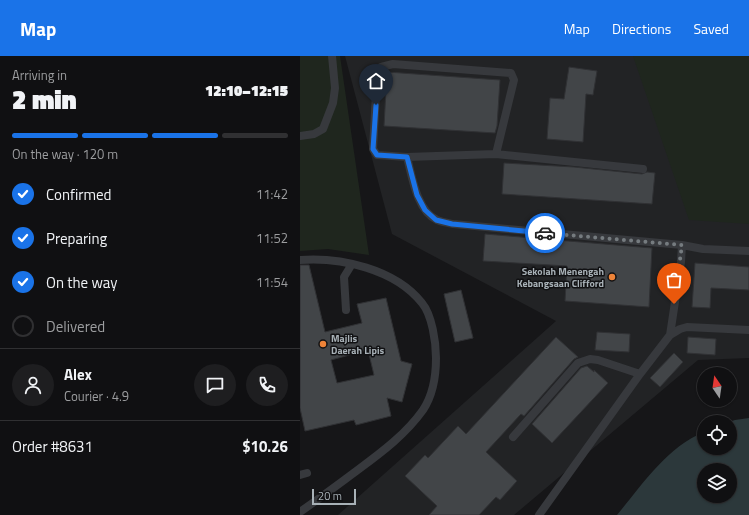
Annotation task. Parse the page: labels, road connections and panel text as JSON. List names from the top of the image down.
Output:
{
  "places": ["Sekolah Menengah Kebangsaan Clifford", "Majlis Daerah Lipis"],
  "scale_bar": "20 m",
  "north": "top",
  "page": {
    "header": "Map",
    "nav": ["Map", "Directions", "Saved"],
    "heading": ["2 min", "Arriving in", "12:10–12:15"],
    "panel": [
      "Alex",
      "Courier · 4.9",
      "Order #8631",
      "$10.26"
    ],
    "bar": "On the way · 120 m",
    "list": [
      ["Confirmed", "11:42"],
      ["Preparing", "11:52"],
      ["On the way", "11:54"],
      "Delivered"
    ],
    "scale": "20 m"
  }
}
